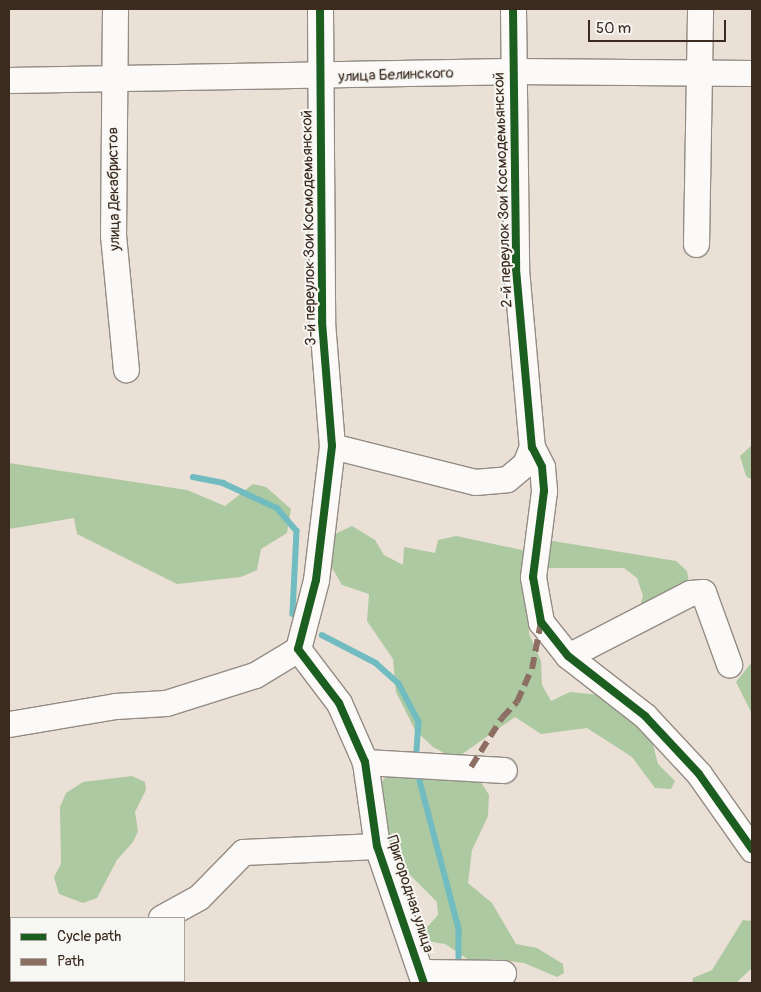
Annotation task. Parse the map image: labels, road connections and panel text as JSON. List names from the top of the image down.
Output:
{
  "streets": {
    "street": [
      "улица Белинского",
      "улица Декабристов",
      "2-й переулок Зои Космодемьянской",
      "3-й переулок Зои Космодемьянской",
      "Пригородная улица"
    ]
  },
  "crossings": [
    ["улица Белинского", "улица Декабристов"],
    ["улица Белинского", "2-й переулок Зои Космодемьянской"],
    ["улица Белинского", "3-й переулок Зои Космодемьянской"]
  ],
  "legend": ["Cycle path", "Path"],
  "scale_bar": "50 m"
}
